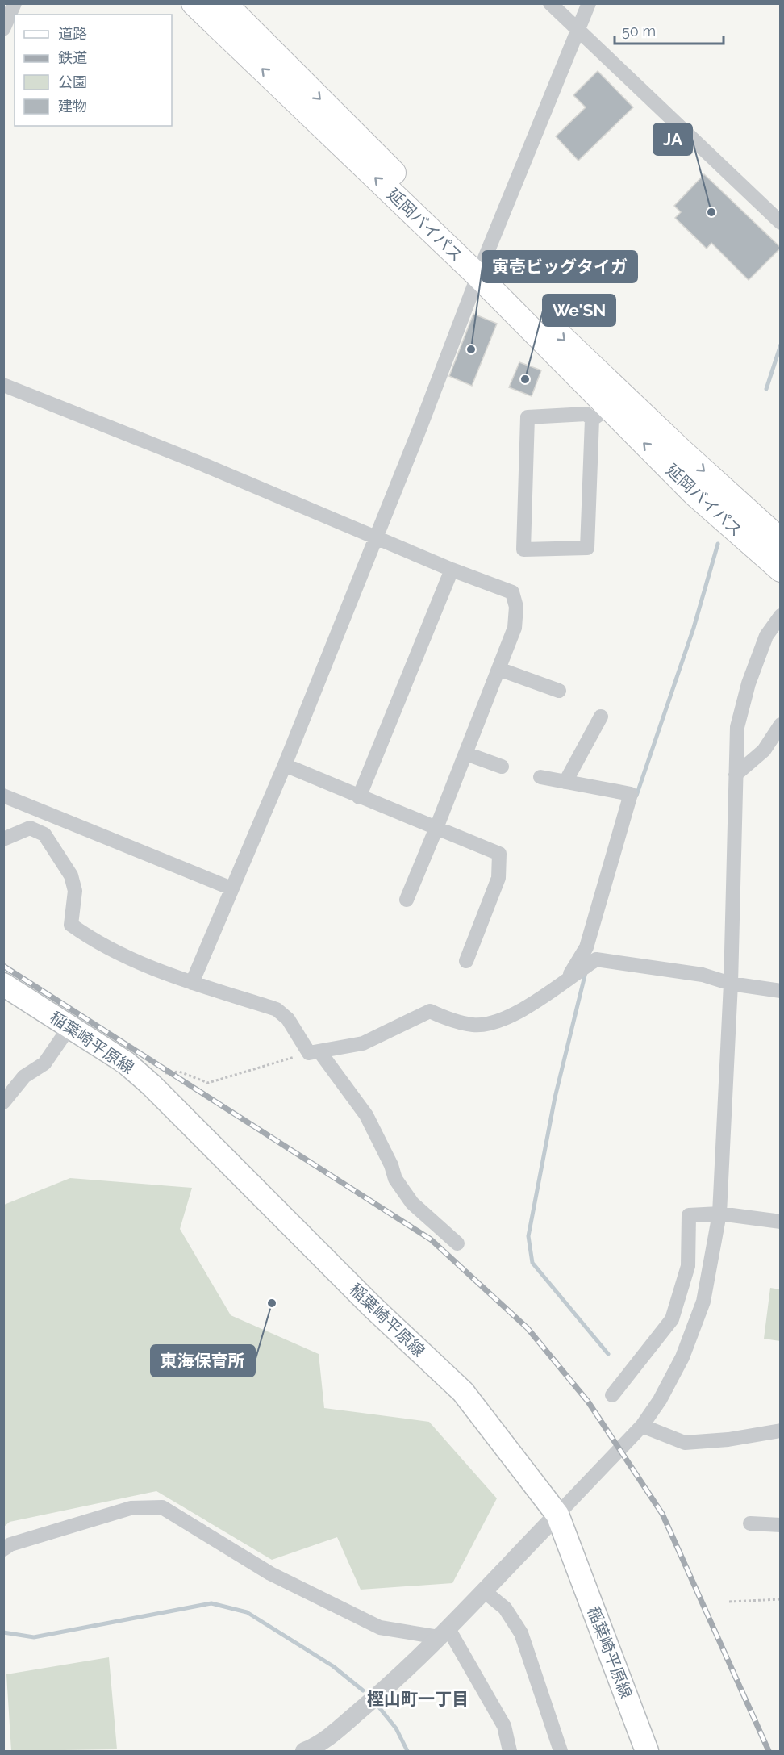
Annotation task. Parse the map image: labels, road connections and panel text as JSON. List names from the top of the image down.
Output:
{
  "streets": {
    "highway": ["延岡バイパス"],
    "main road": ["稲葉崎平原線"]
  },
  "districts": ["樫山町一丁目"],
  "places": [
    "JA",
    "寅壱ビッグタイガ",
    "We'SN",
    "東海保育所"
  ],
  "legend": [
    "道路",
    "鉄道",
    "公園",
    "建物"
  ],
  "scale_bar": "50 m"
}
